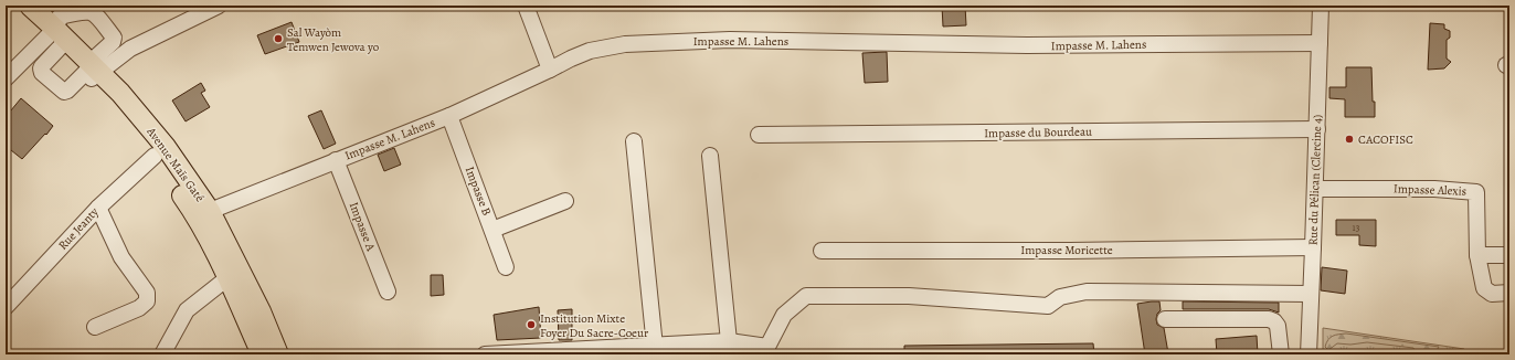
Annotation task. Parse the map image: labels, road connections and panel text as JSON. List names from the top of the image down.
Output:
{
  "streets": {
    "main road": ["Avenue Maïs Gaté"],
    "street": [
      "Impasse M. Lahens",
      "Impasse du Bourdeau",
      "Rue du Pélican (Clercine 4)",
      "Impasse Alexis",
      "Impasse B",
      "Impasse A",
      "Rue Jeanty",
      "Impasse Moricette"
    ]
  },
  "crossings": [
    ["Impasse M. Lahens", "Avenue Maïs Gaté"],
    ["Impasse M. Lahens", "Rue du Pélican (Clercine 4)"],
    ["Impasse M. Lahens", "Impasse B"],
    ["Impasse M. Lahens", "Impasse A"],
    ["Impasse du Bourdeau", "Rue du Pélican (Clercine 4)"],
    ["Avenue Maïs Gaté", "Rue Jeanty"],
    ["Rue du Pélican (Clercine 4)", "Impasse Alexis"],
    ["Rue du Pélican (Clercine 4)", "Impasse Moricette"]
  ],
  "places": ["Sal Wayòm Temwen Jewova yo", "CACOFISC", "Institution Mixte Foyer Du Sacre-Coeur"],
  "house_numbers": ["13"]
}
